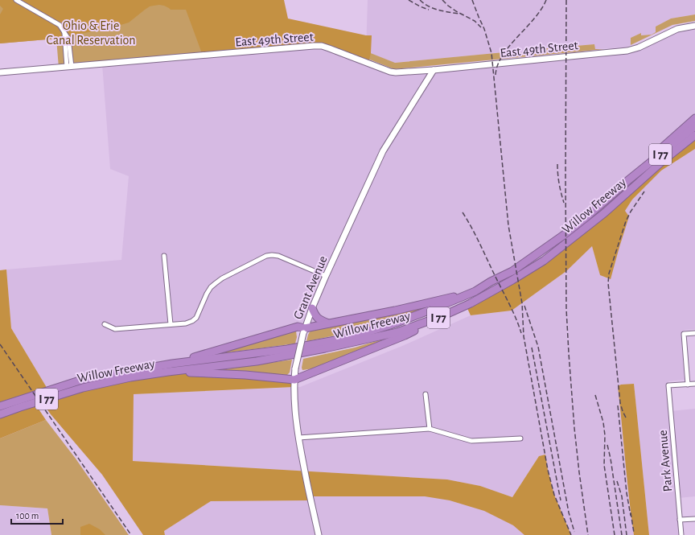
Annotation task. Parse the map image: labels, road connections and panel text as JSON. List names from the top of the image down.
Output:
{
  "streets": {
    "highway": ["I 77", "Willow Freeway"],
    "street": ["East 49th Street", "Grant Avenue", "Park Avenue"]
  },
  "crossings": [
    ["East 49th Street", "Grant Avenue"]
  ],
  "parks": ["Ohio & Erie Canal Reservation"],
  "scale_bar": "100 m"
}
